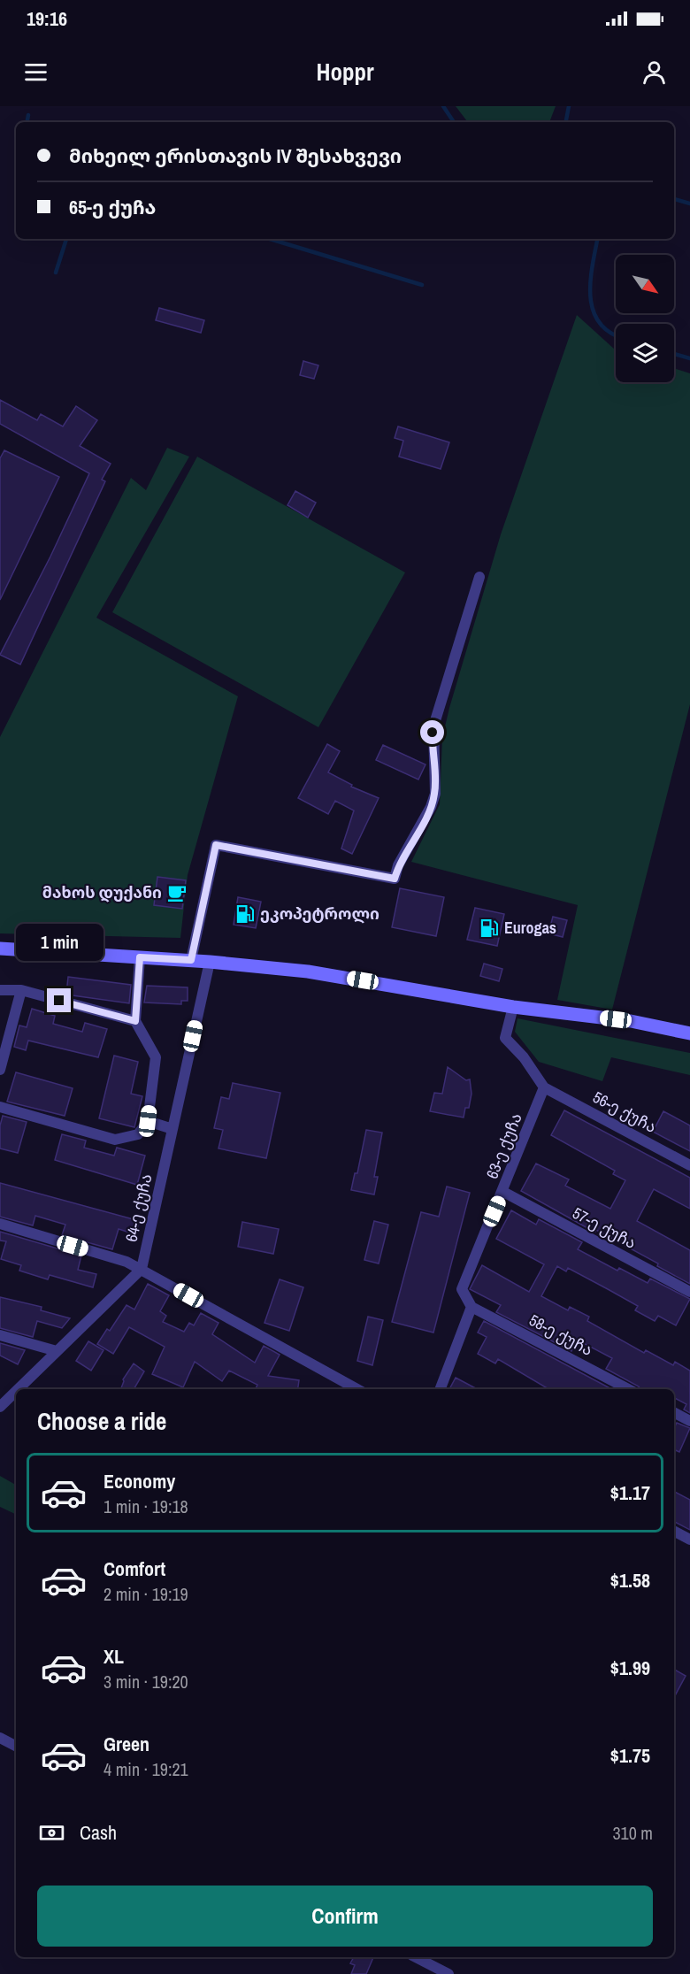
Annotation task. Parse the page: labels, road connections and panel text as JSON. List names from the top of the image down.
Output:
{
  "streets": {
    "street": [
      "56-ე ქუჩა",
      "63-ე ქუჩა",
      "64-ე ქუჩა",
      "57-ე ქუჩა",
      "58-ე ქუჩა"
    ]
  },
  "crossings": [
    ["56-ე ქუჩა", "63-ე ქუჩა"],
    ["63-ე ქუჩა", "57-ე ქუჩა"],
    ["63-ე ქუჩა", "58-ე ქუჩა"]
  ],
  "places": {
    "cafe": ["მახოს დუქანი"],
    "fuel station": ["ეკოპეტროლი", "Eurogas"]
  },
  "north": "bottom right",
  "page": {
    "status": "19:16",
    "header": "Hoppr",
    "banner": ["მიხეილ ერისთავის IV შესახვევი", "65-ე ქუჩა"],
    "bubble": "1 min",
    "heading": "Choose a ride",
    "list": [
      {
        "name": "Economy",
        "note": "1 min · 19:18",
        "value": "$1.17"
      },
      {
        "name": "Comfort",
        "note": "2 min · 19:19",
        "value": "$1.58"
      },
      {
        "name": "XL",
        "note": "3 min · 19:20",
        "value": "$1.99"
      },
      {
        "name": "Green",
        "note": "4 min · 19:21",
        "value": "$1.75"
      }
    ],
    "pay": ["Cash", "310 m"],
    "buttons": "Confirm"
  }
}
